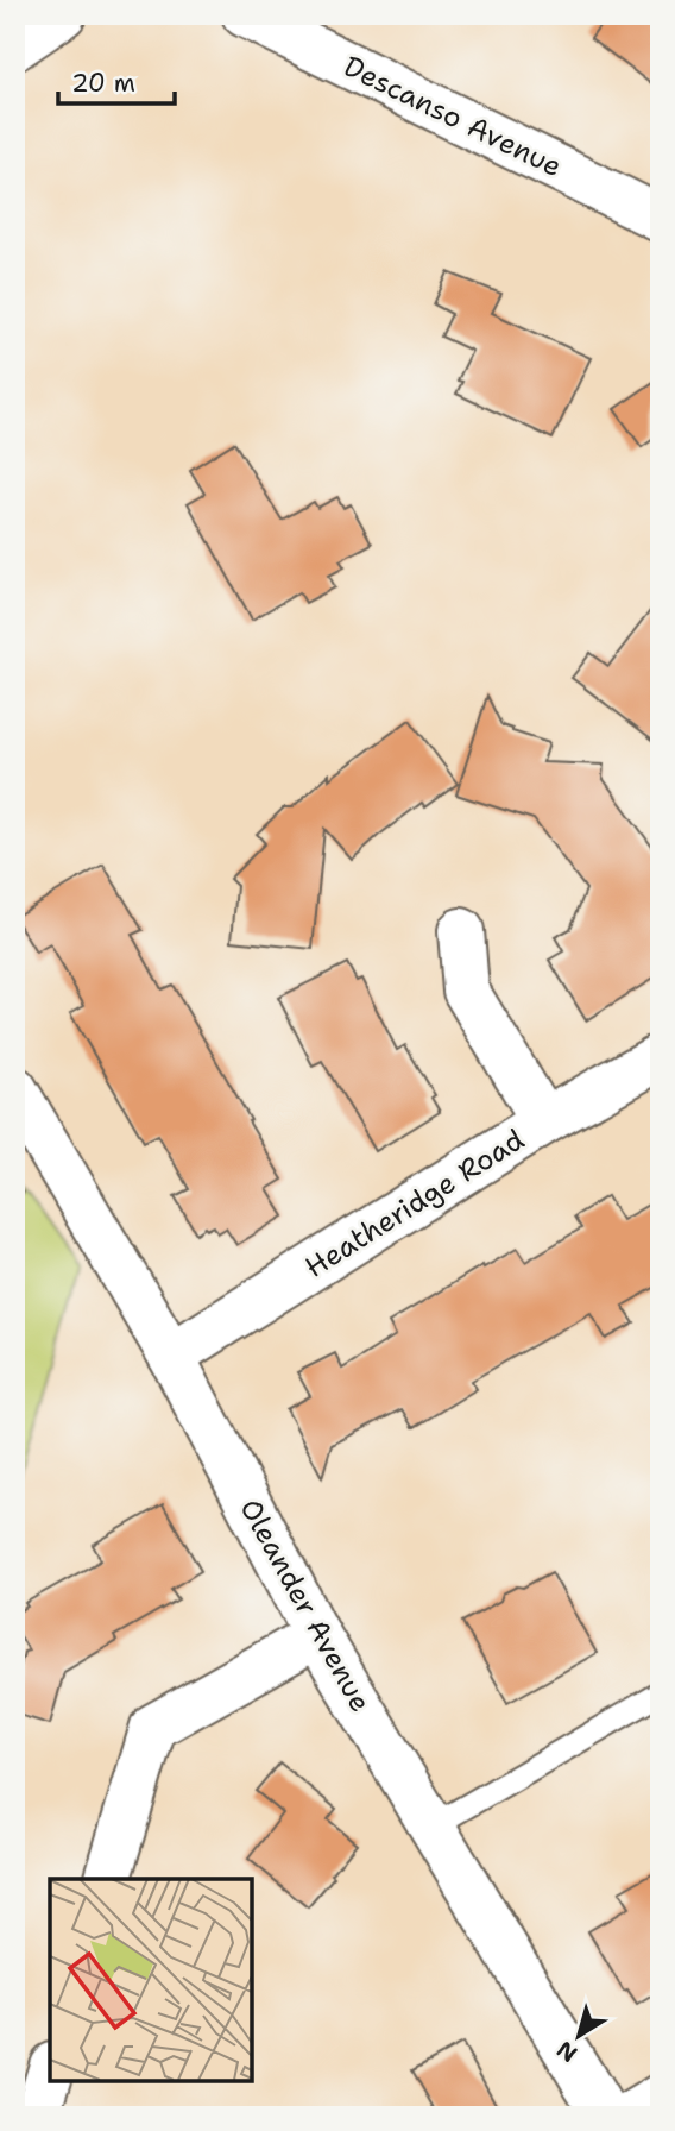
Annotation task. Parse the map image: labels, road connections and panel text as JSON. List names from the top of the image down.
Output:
{
  "streets": {
    "street": ["Descanso Avenue", "Heatheridge Road", "Oleander Avenue"]
  },
  "crossings": [
    ["Heatheridge Road", "Oleander Avenue"]
  ],
  "scale_bar": "20 m",
  "north": "bottom left"
}
